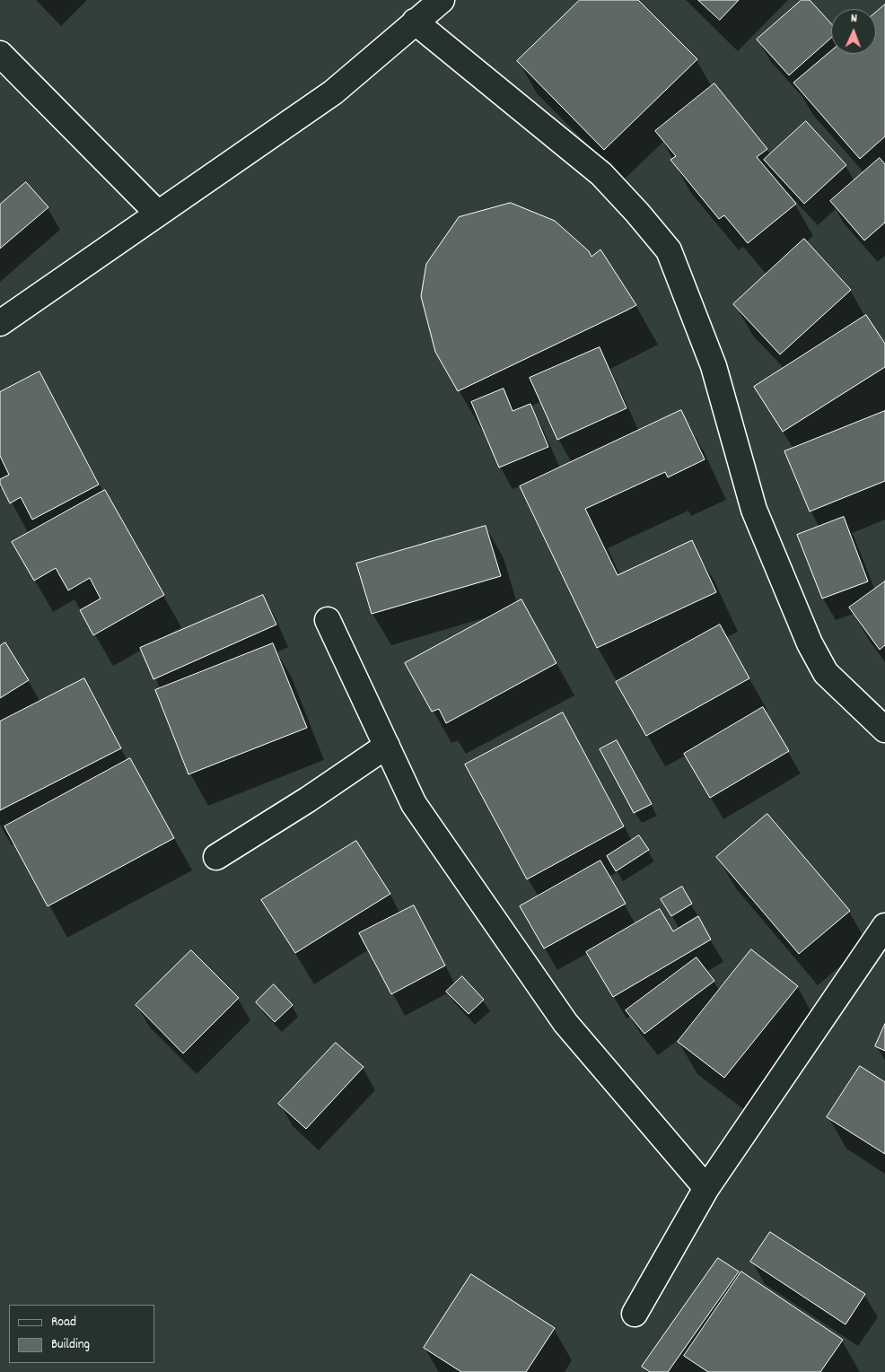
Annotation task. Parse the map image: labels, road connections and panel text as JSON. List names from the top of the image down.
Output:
{
  "legend": ["Road", "Building"],
  "north": "top"
}
